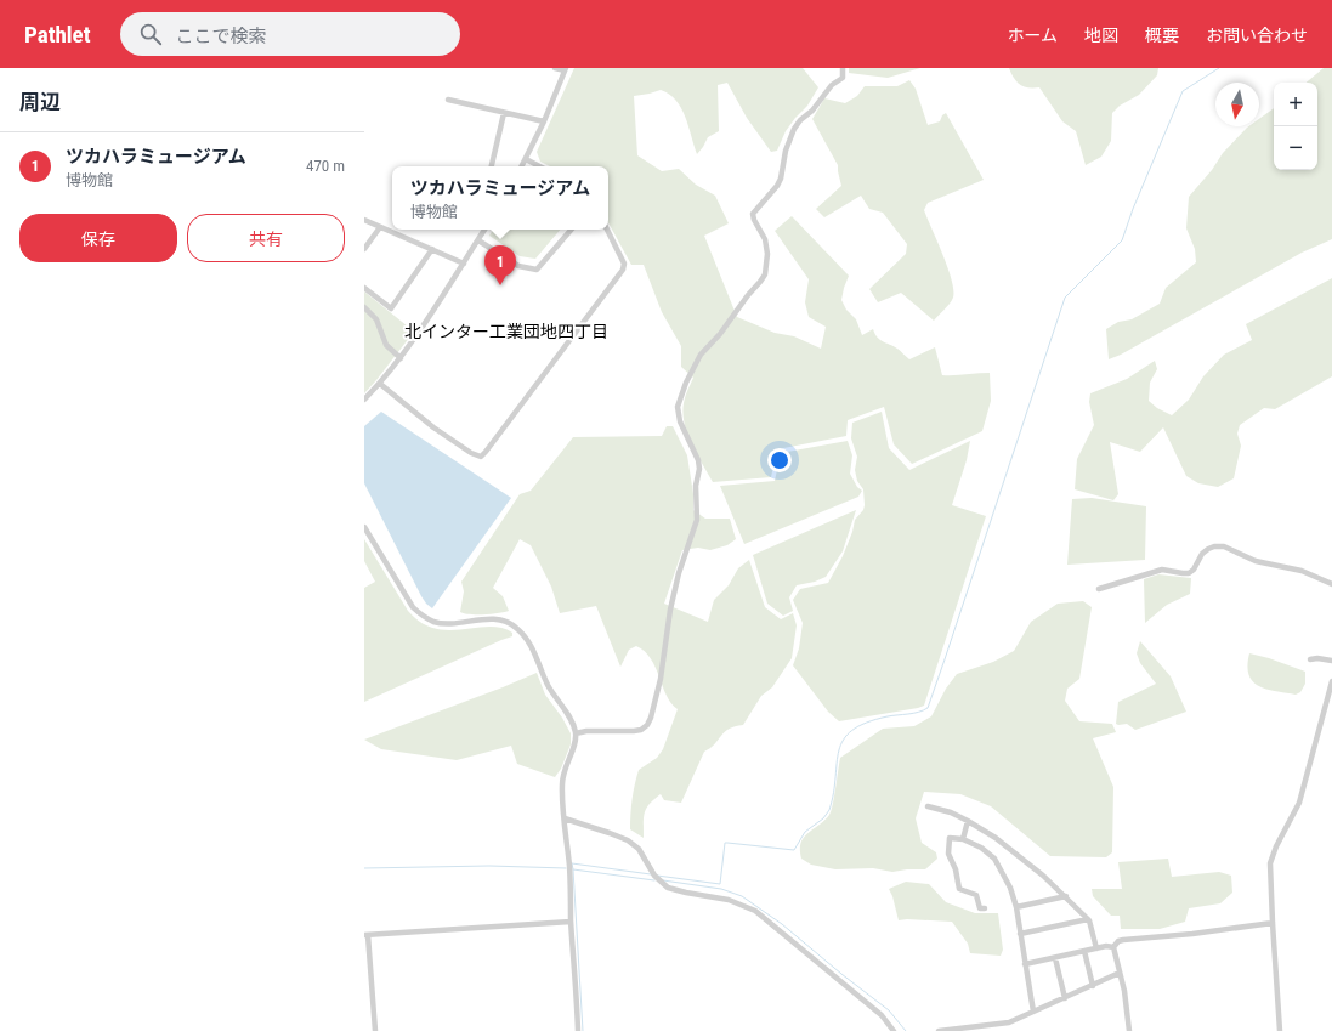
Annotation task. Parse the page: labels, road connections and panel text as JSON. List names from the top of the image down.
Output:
{
  "districts": ["北インター工業団地四丁目"],
  "north": "bottom",
  "page": {
    "header": "Pathlet",
    "search": "ここで検索",
    "nav": [
      "ホーム",
      "地図",
      "概要",
      "お問い合わせ"
    ],
    "heading": "周辺",
    "map_buttons": ["+", "−"],
    "list": [
      {
        "mark": "1",
        "name": "ツカハラミュージアム",
        "note": "博物館",
        "value": "470 m"
      }
    ],
    "popup": ["ツカハラミュージアム", "博物館"],
    "buttons": ["保存", "共有"],
    "pins": "1"
  }
}
